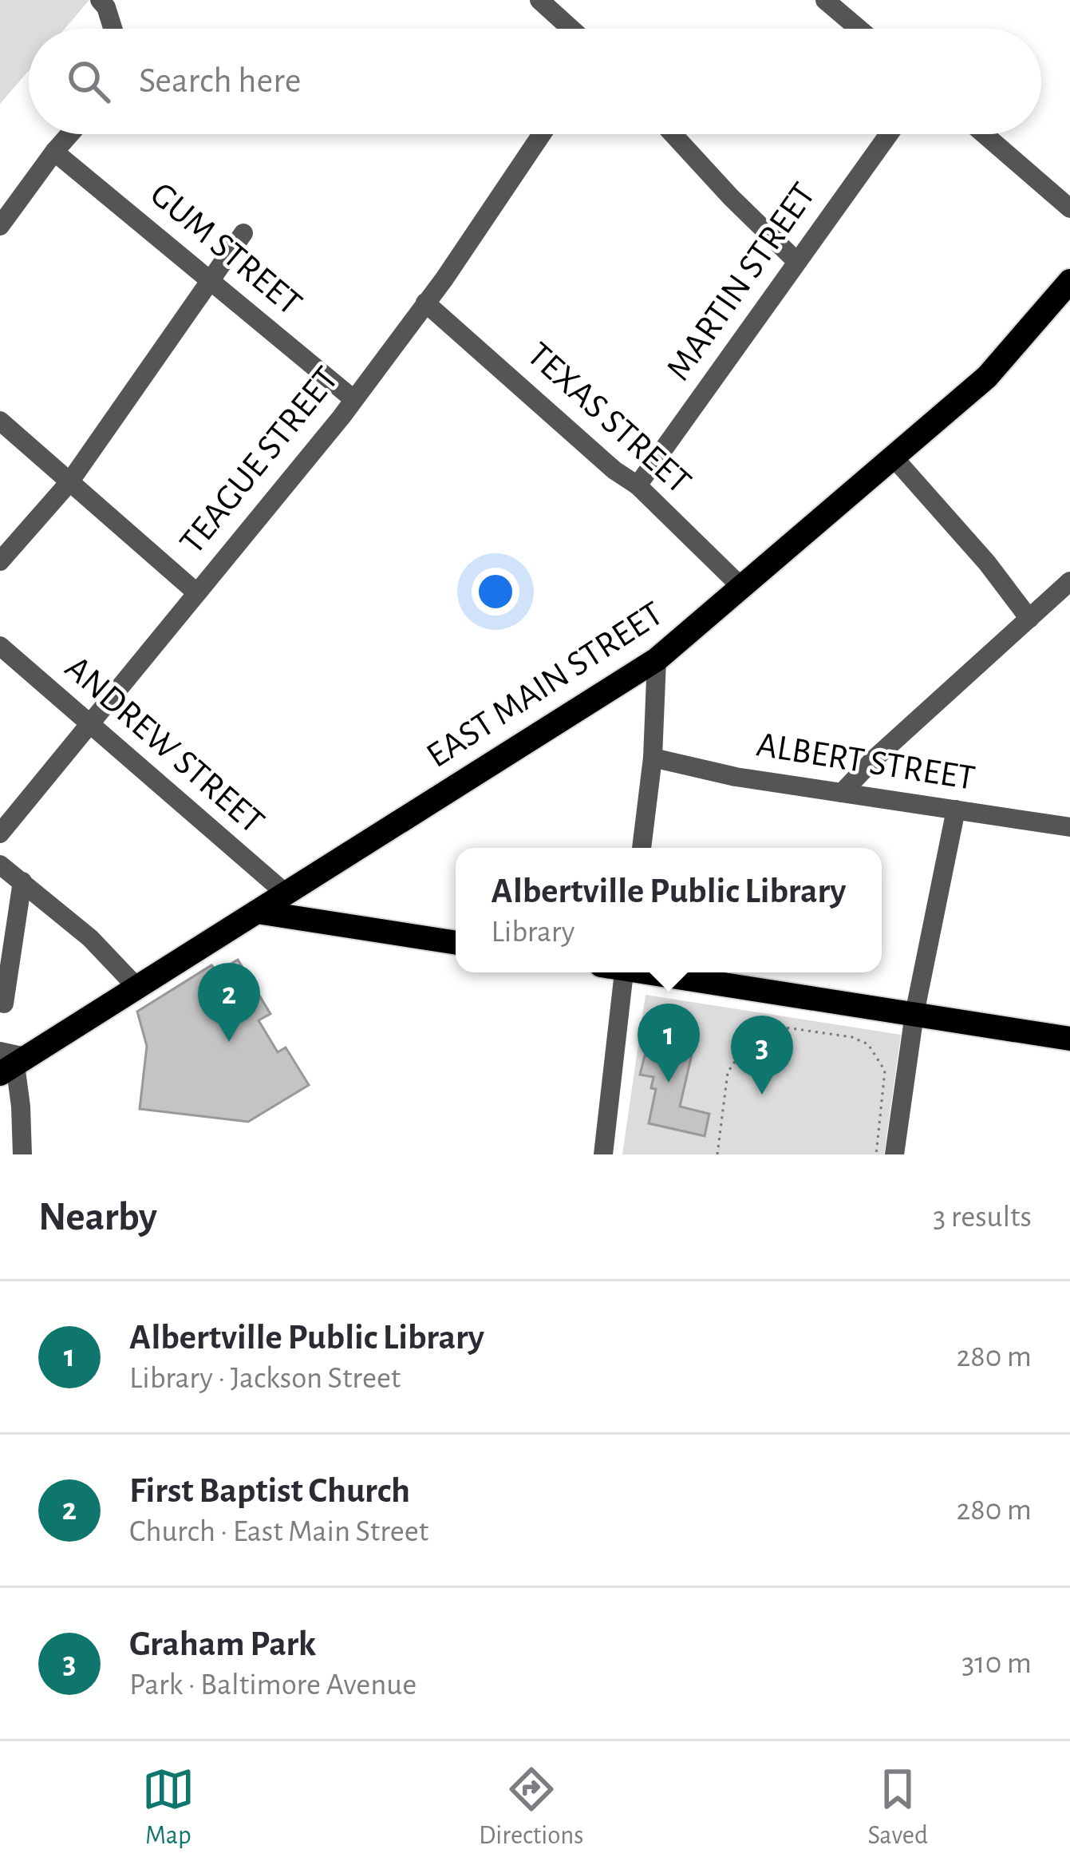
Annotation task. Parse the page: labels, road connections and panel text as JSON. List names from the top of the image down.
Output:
{
  "streets": {
    "main road": ["EAST MAIN STREET"],
    "street": [
      "GUM STREET",
      "MARTIN STREET",
      "TEXAS STREET",
      "TEAGUE STREET",
      "ANDREW STREET",
      "ALBERT STREET"
    ]
  },
  "crossings": [
    ["GUM STREET", "TEAGUE STREET"],
    ["MARTIN STREET", "TEXAS STREET"],
    ["TEXAS STREET", "TEAGUE STREET"],
    ["TEXAS STREET", "EAST MAIN STREET"],
    ["TEAGUE STREET", "ANDREW STREET"],
    ["EAST MAIN STREET", "ANDREW STREET"]
  ],
  "page": {
    "search": "Search here",
    "popup": ["Albertville Public Library", "Library"],
    "pins": ["2", "1", "3"],
    "heading": ["Nearby", "3 results"],
    "list": [
      {
        "mark": "1",
        "name": "Albertville Public Library",
        "note": "Library · Jackson Street",
        "value": "280 m"
      },
      {
        "mark": "2",
        "name": "First Baptist Church",
        "note": "Church · East Main Street",
        "value": "280 m"
      },
      {
        "mark": "3",
        "name": "Graham Park",
        "note": "Park · Baltimore Avenue",
        "value": "310 m"
      }
    ],
    "nav": ["Map", "Directions", "Saved"]
  }
}
